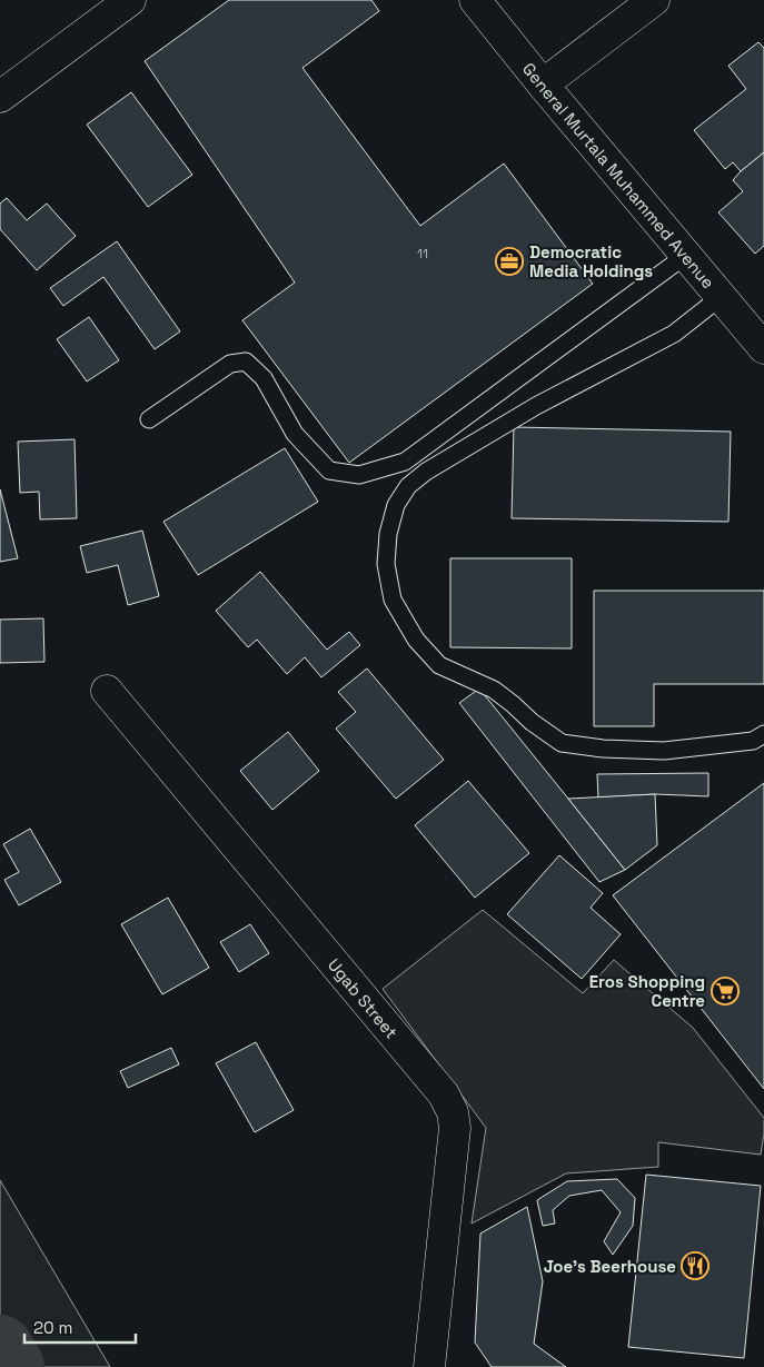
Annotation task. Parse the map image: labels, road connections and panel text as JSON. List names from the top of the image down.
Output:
{
  "streets": {
    "street": ["General Murtala Muhammed Avenue", "Ugab Street"]
  },
  "places": {
    "office": ["Democratic Media Holdings"],
    "supermarket": ["Eros Shopping Centre"],
    "restaurant": ["Joe's Beerhouse"]
  },
  "house_numbers": ["11"],
  "scale_bar": "20 m"
}
